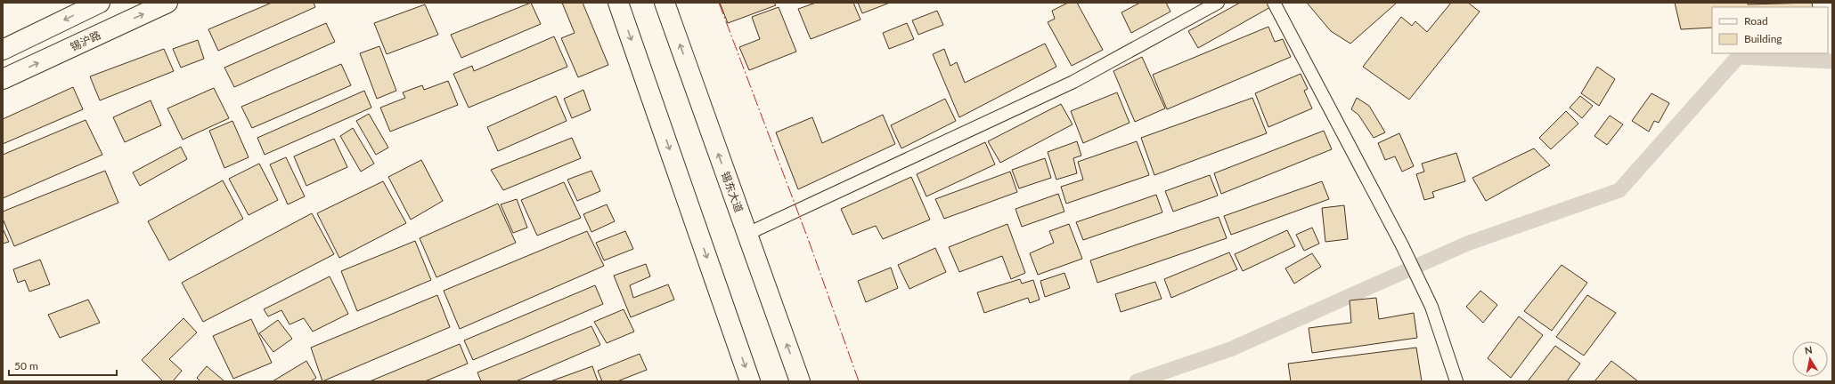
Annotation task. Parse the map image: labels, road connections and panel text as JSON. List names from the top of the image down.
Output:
{
  "streets": {
    "main road": ["锡沪路", "锡东大道"]
  },
  "legend": ["Road", "Building"],
  "scale_bar": "50 m",
  "north": "top"
}
